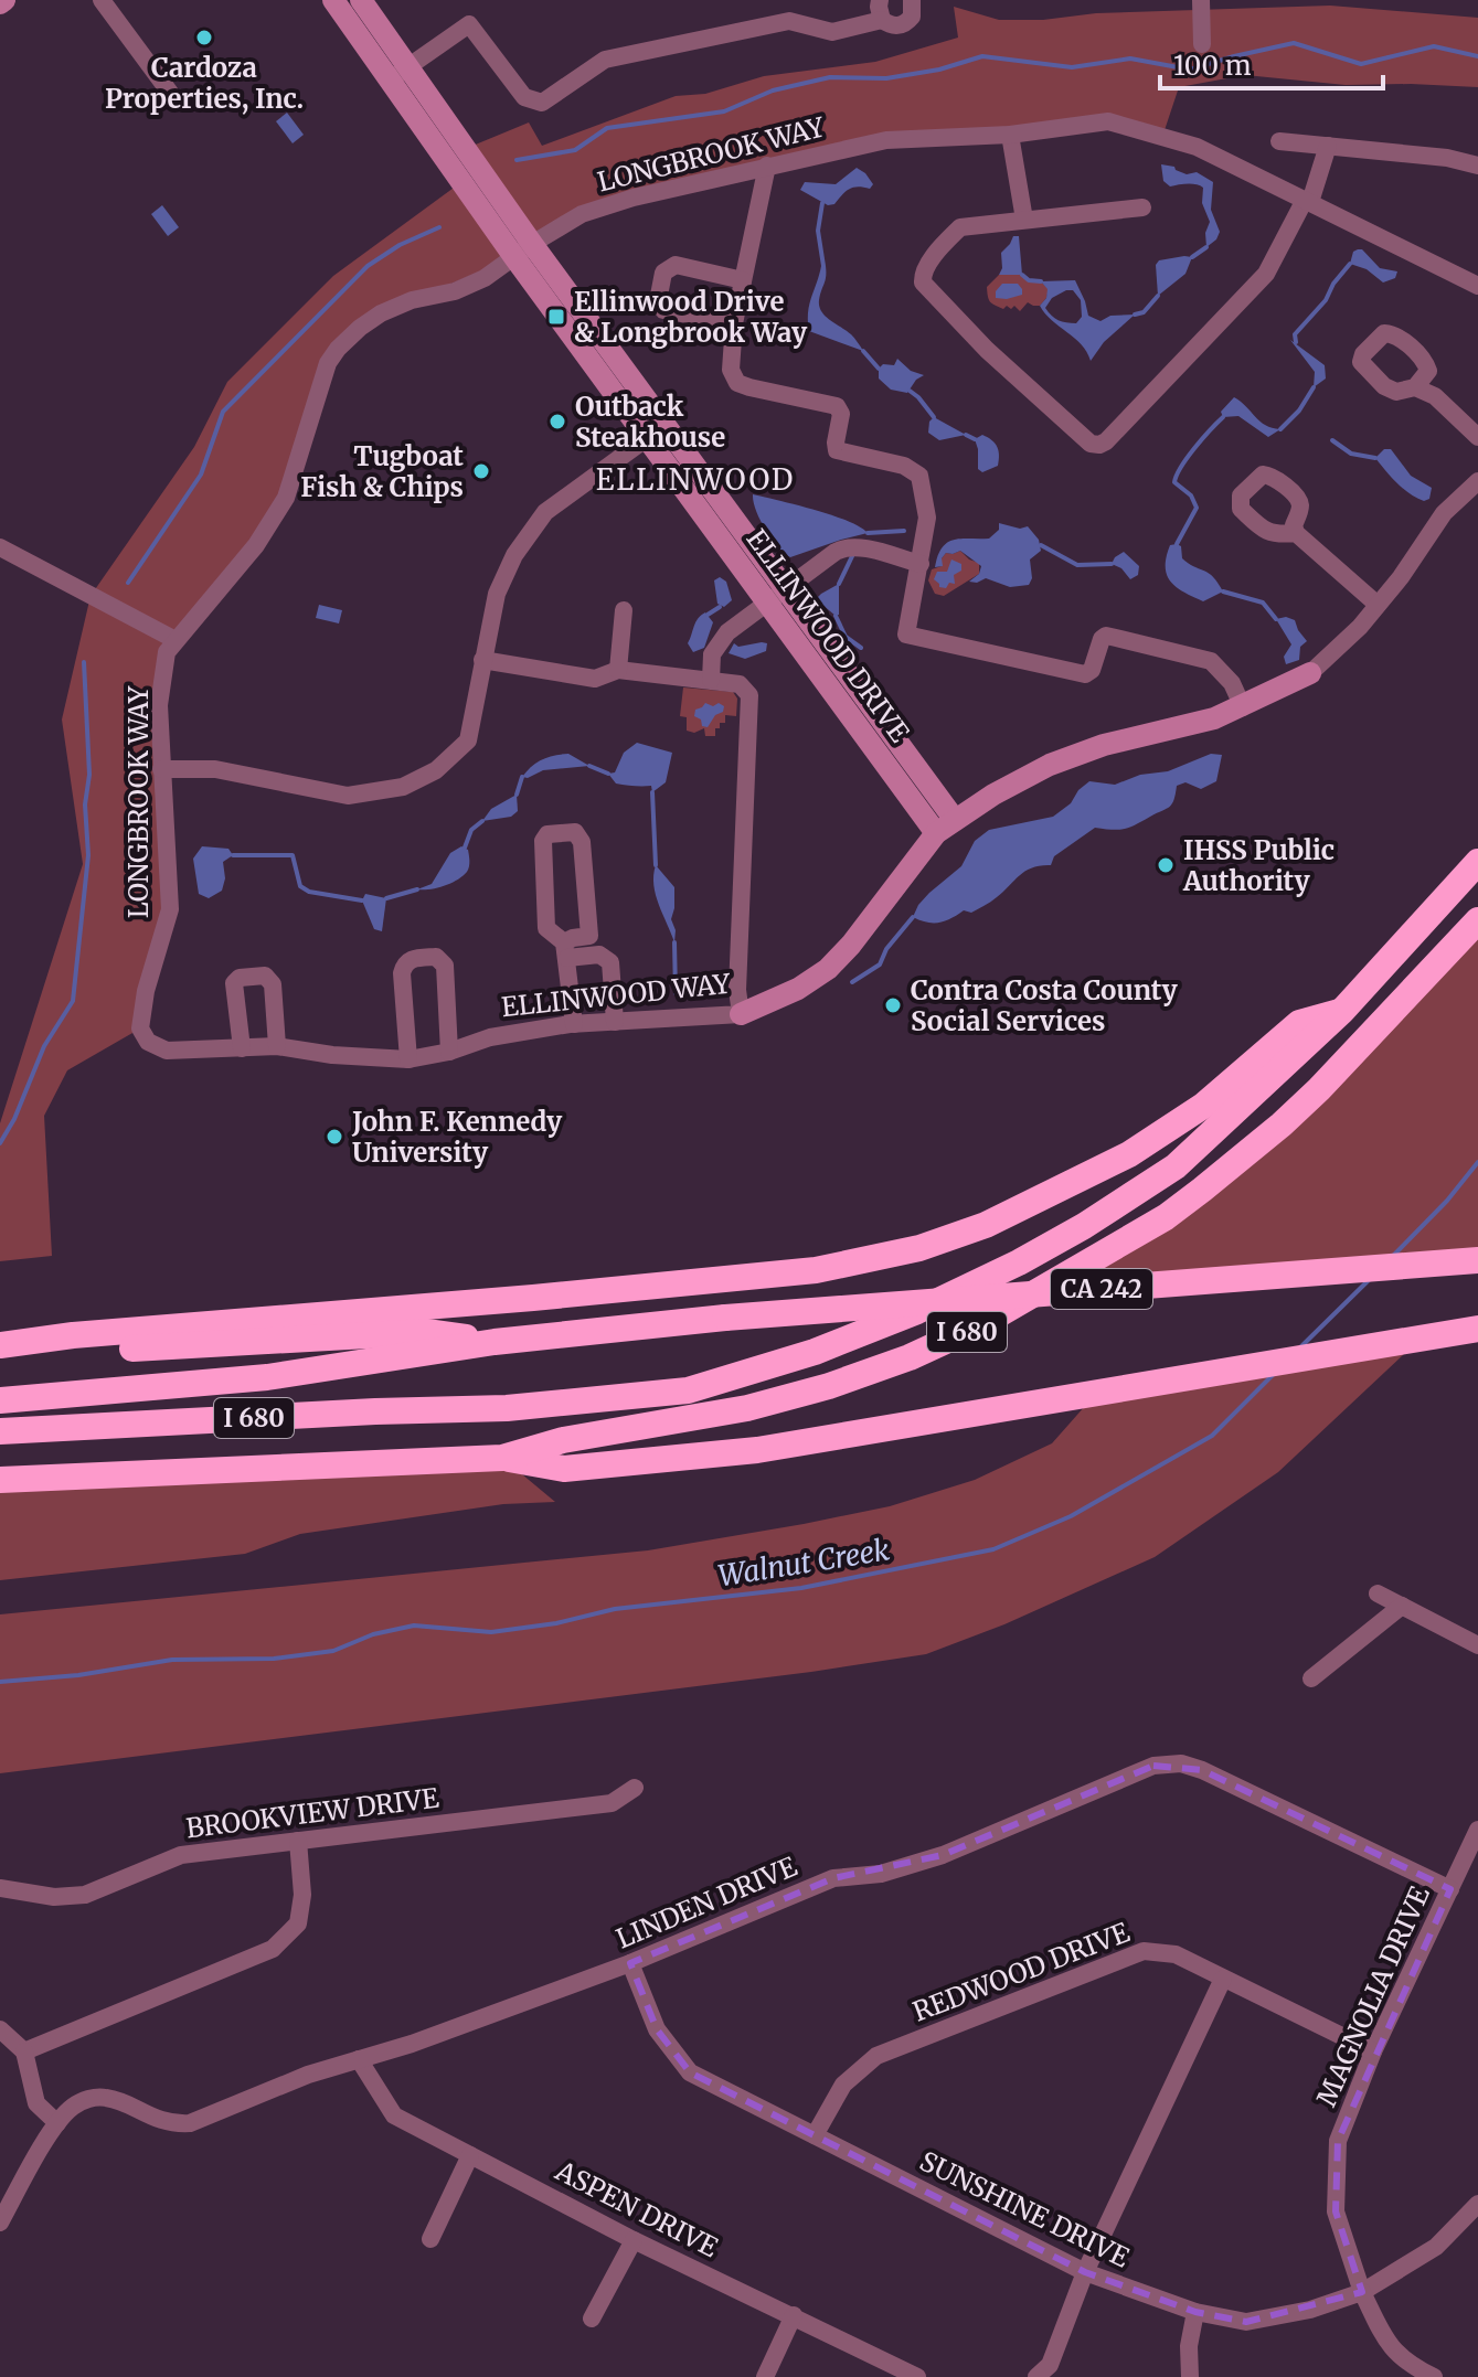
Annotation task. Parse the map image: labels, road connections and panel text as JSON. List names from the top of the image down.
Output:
{
  "streets": {
    "highway": ["CA 242", "I 680"],
    "street": [
      "LONGBROOK WAY",
      "ELLINWOOD DRIVE",
      "ELLINWOOD WAY",
      "BROOKVIEW DRIVE",
      "LINDEN DRIVE",
      "REDWOOD DRIVE",
      "MAGNOLIA DRIVE",
      "ASPEN DRIVE",
      "SUNSHINE DRIVE"
    ]
  },
  "crossings": [
    ["LONGBROOK WAY", "ELLINWOOD DRIVE"],
    ["LONGBROOK WAY", "ELLINWOOD WAY"],
    ["ELLINWOOD DRIVE", "ELLINWOOD WAY"],
    ["LINDEN DRIVE", "MAGNOLIA DRIVE"],
    ["LINDEN DRIVE", "ASPEN DRIVE"],
    ["LINDEN DRIVE", "SUNSHINE DRIVE"],
    ["REDWOOD DRIVE", "MAGNOLIA DRIVE"],
    ["REDWOOD DRIVE", "SUNSHINE DRIVE"],
    ["MAGNOLIA DRIVE", "SUNSHINE DRIVE"]
  ],
  "districts": ["ELLINWOOD"],
  "water": ["Walnut Creek"],
  "places": {
    "other": [
      "Cardoza Properties, Inc.",
      "Outback Steakhouse",
      "Tugboat Fish & Chips",
      "IHSS Public Authority",
      "Contra Costa County Social Services",
      "John F. Kennedy University"
    ],
    "transit": ["Ellinwood Drive & Longbrook Way"]
  },
  "scale_bar": "100 m"
}
